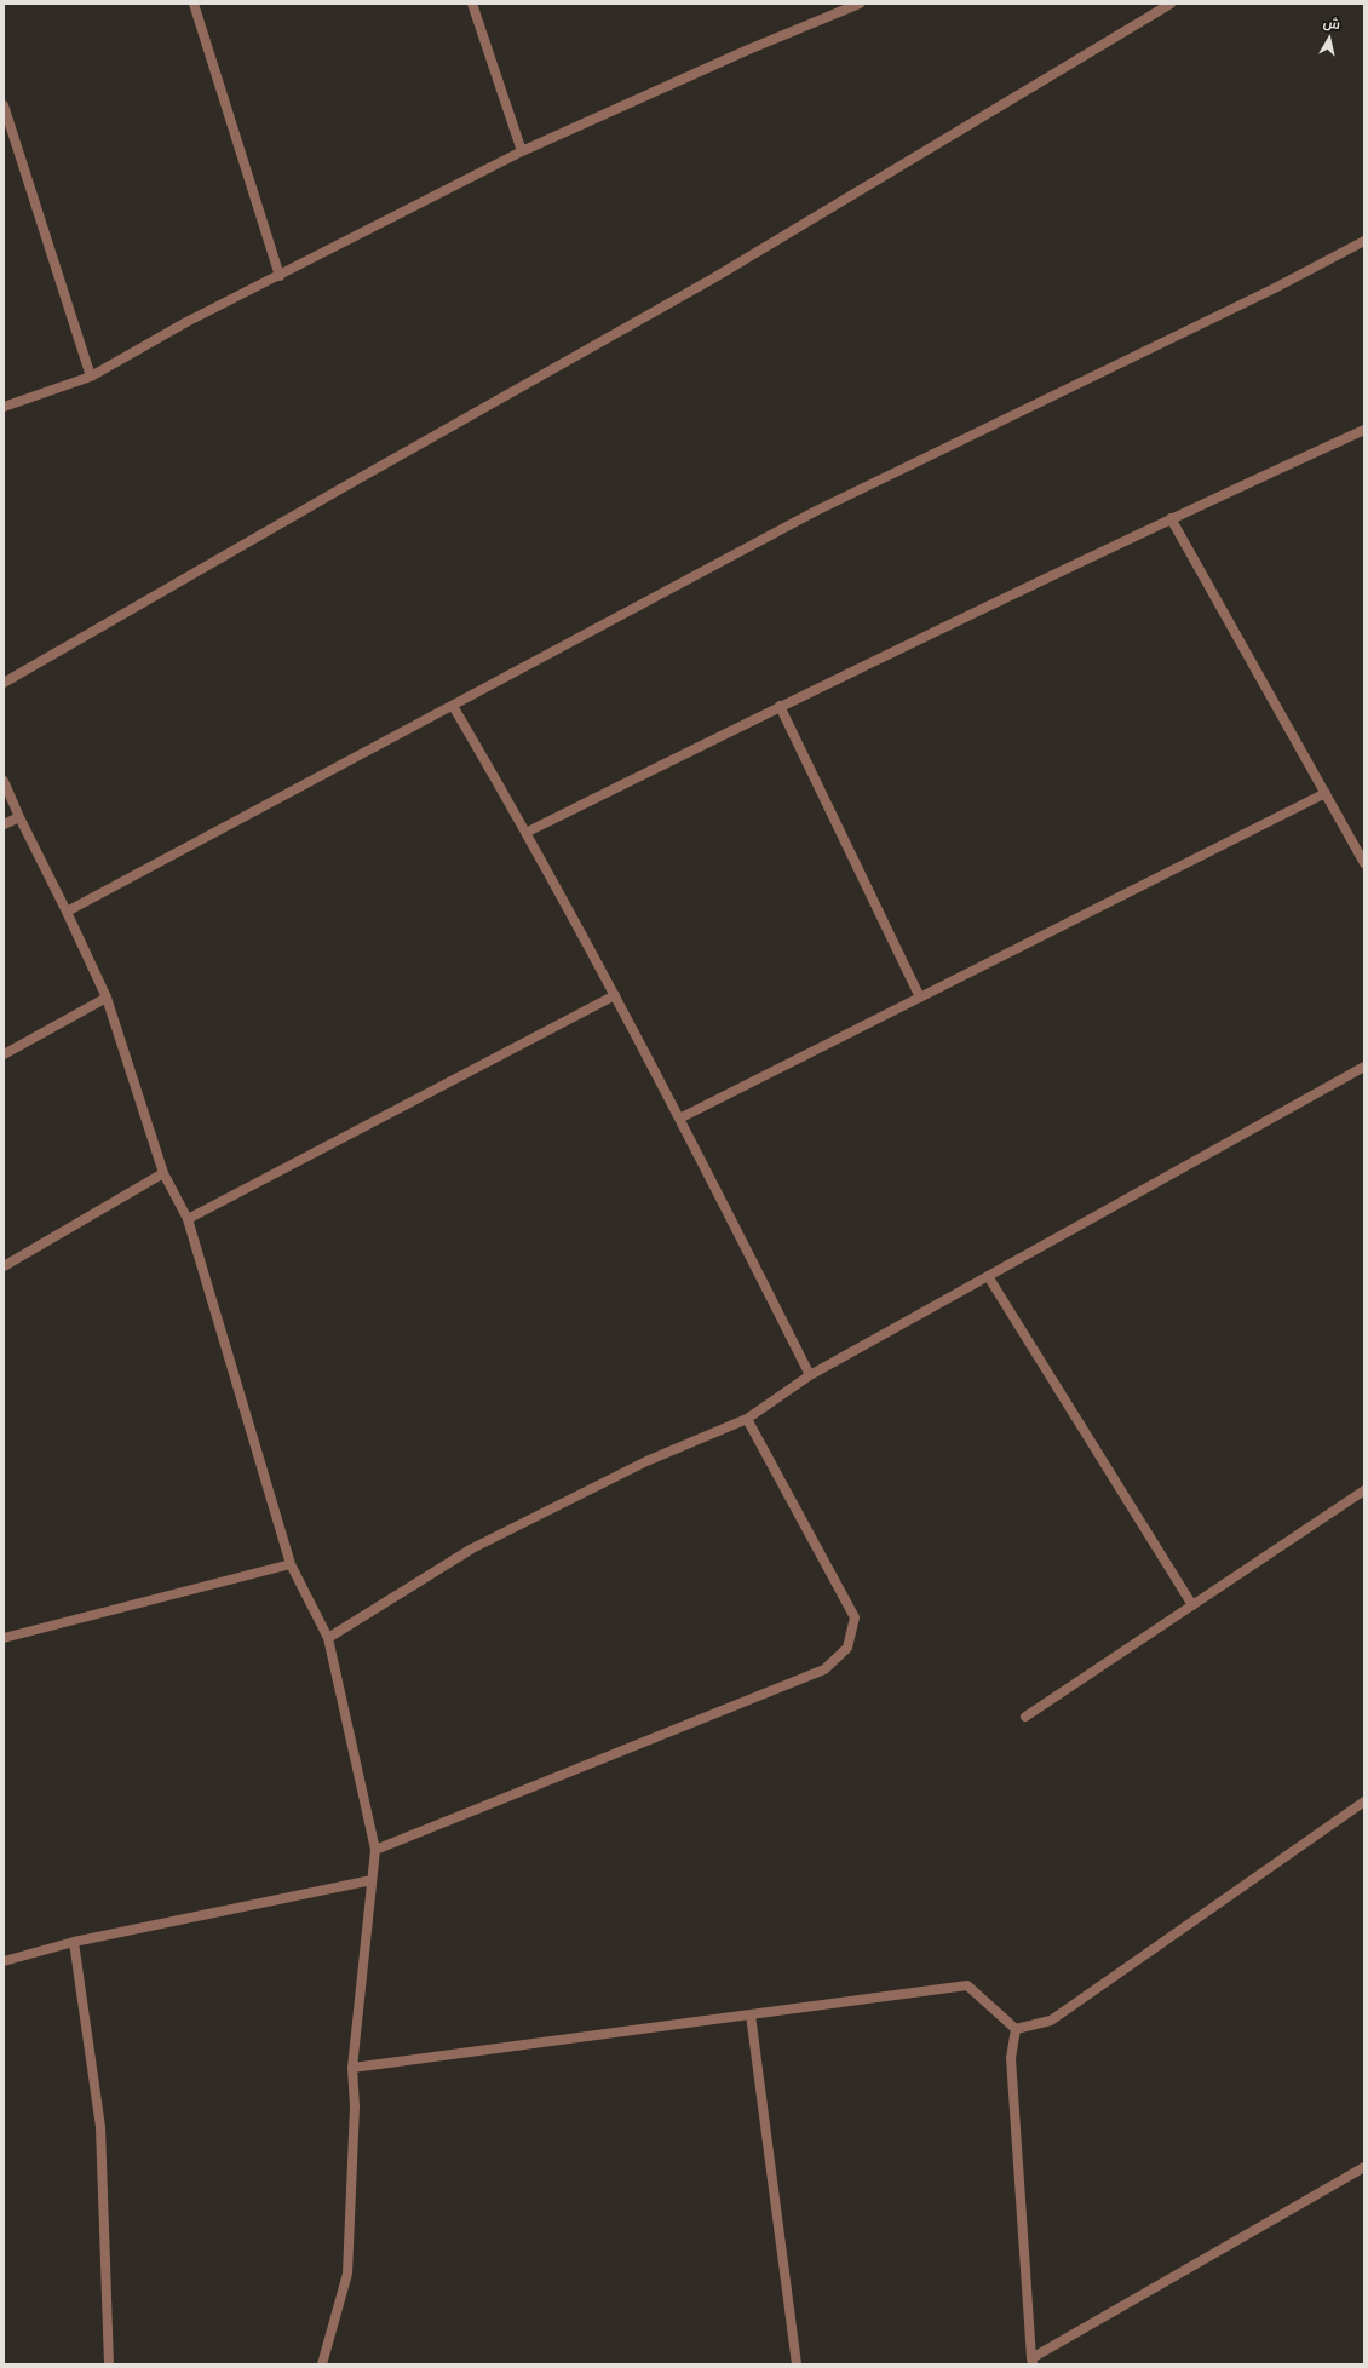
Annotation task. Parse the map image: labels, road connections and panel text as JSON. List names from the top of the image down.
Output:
{
  "north": "top"
}
